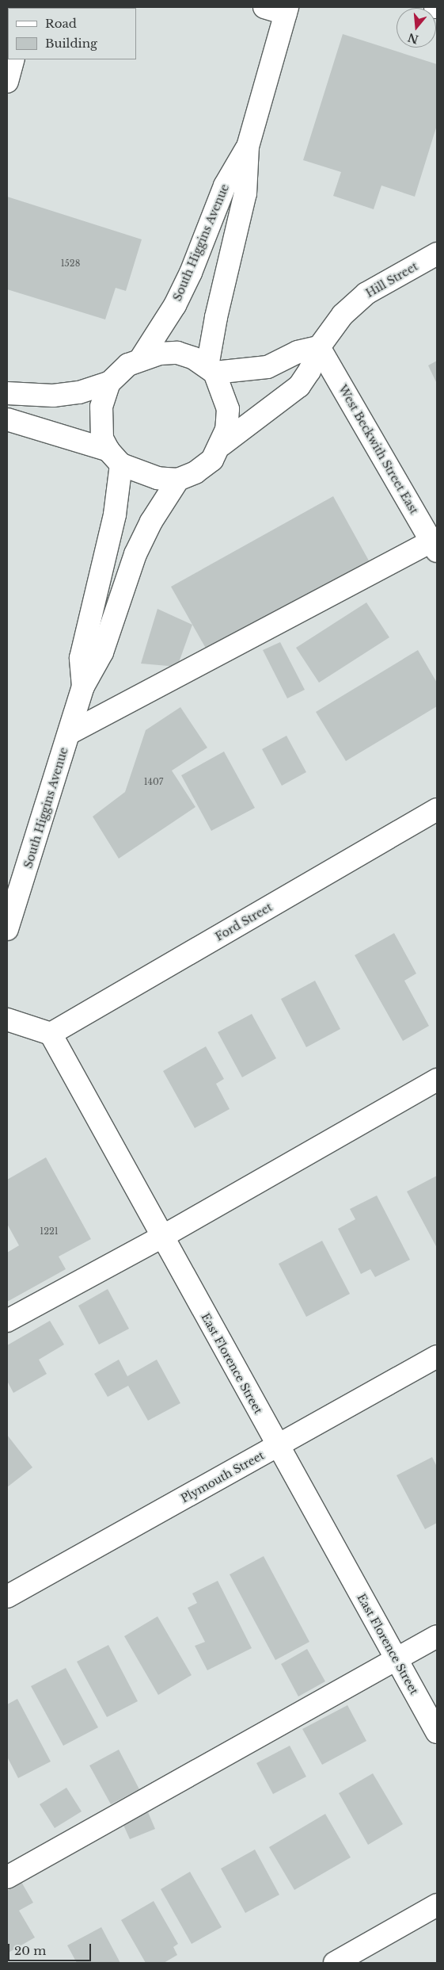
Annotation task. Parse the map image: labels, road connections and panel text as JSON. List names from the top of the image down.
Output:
{
  "streets": {
    "street": [
      "South Higgins Avenue",
      "Hill Street",
      "West Beckwith Street East",
      "Ford Street",
      "East Florence Street",
      "Plymouth Street"
    ]
  },
  "crossings": [
    ["South Higgins Avenue", "Hill Street"],
    ["Hill Street", "West Beckwith Street East"],
    ["Ford Street", "East Florence Street"],
    ["East Florence Street", "Plymouth Street"]
  ],
  "house_numbers": ["1528", "1407", "1221"],
  "legend": ["Road", "Building"],
  "scale_bar": "20 m",
  "north": "bottom"
}
